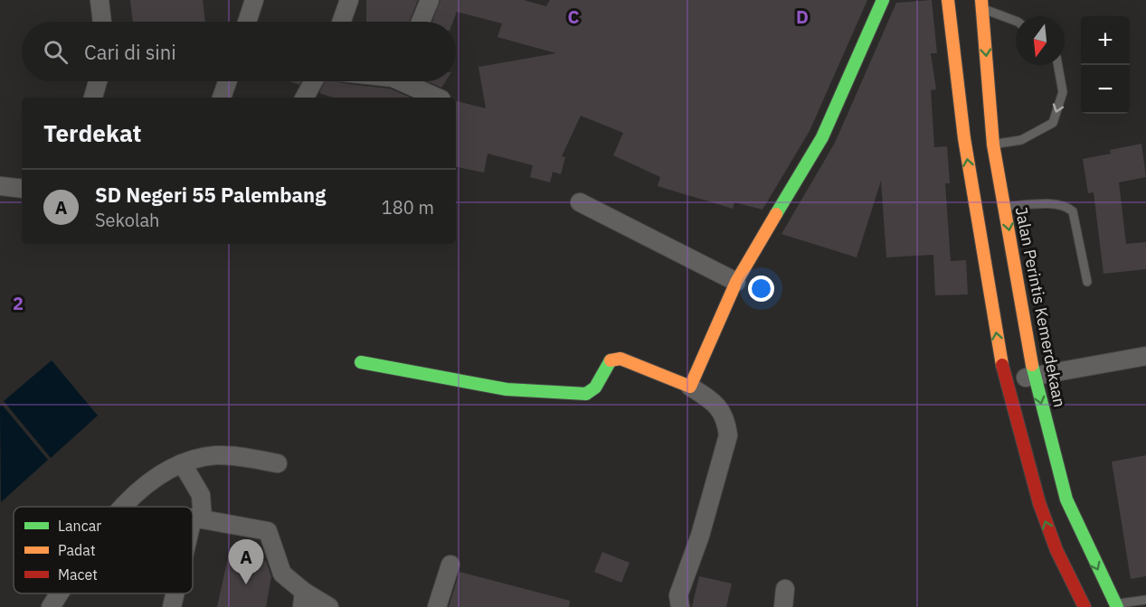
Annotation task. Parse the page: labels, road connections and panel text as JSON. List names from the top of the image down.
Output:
{
  "streets": {
    "main road": ["Jalan Perintis Kemerdekaan"]
  },
  "legend": ["Lancar", "Padat", "Macet"],
  "north": "bottom",
  "page": {
    "map_buttons": ["+", "−"],
    "search": "Cari di sini",
    "heading": "Terdekat",
    "list": [
      {
        "mark": "A",
        "name": "SD Negeri 55 Palembang",
        "note": "Sekolah",
        "value": "180 m"
      }
    ],
    "pins": "A"
  },
  "grid": {
    "columns": ["C", "D"],
    "rows": ["2"]
  }
}
